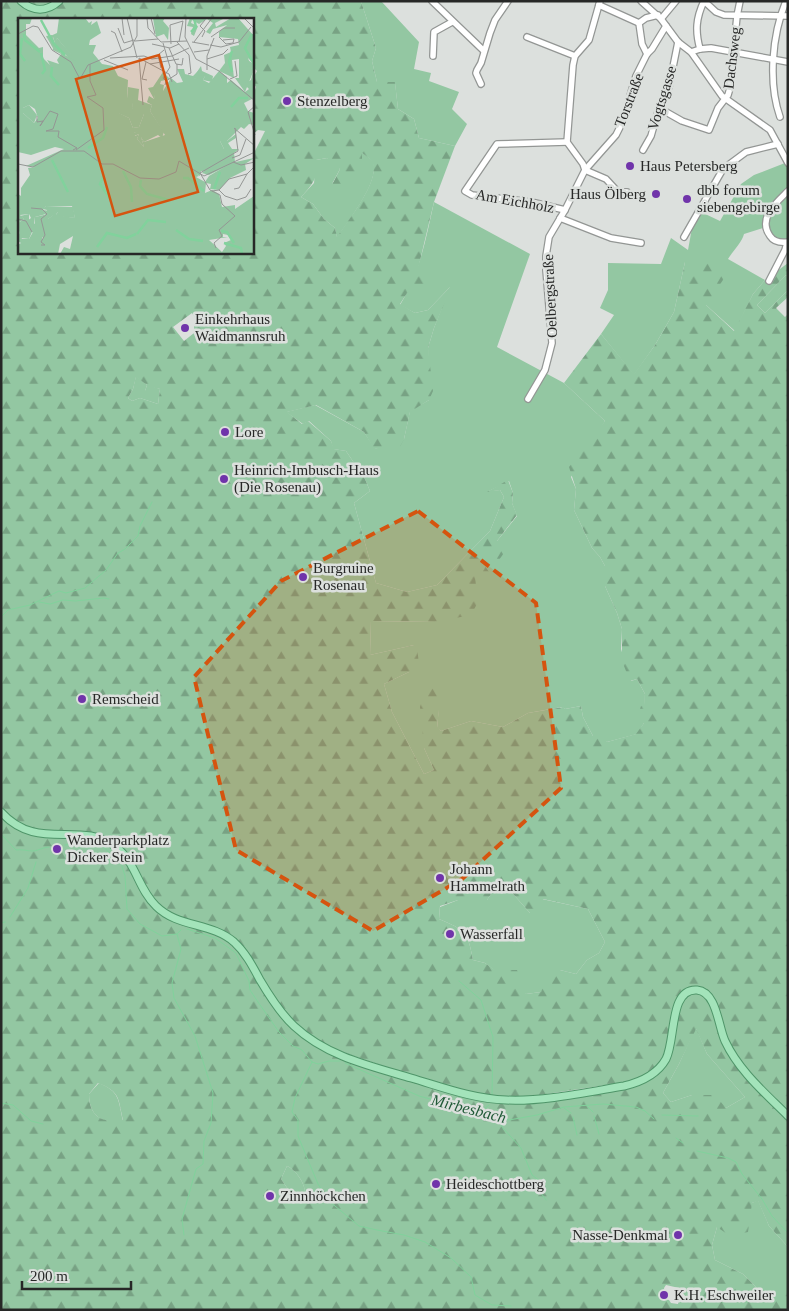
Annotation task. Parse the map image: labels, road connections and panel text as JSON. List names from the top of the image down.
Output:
{
  "streets": {
    "street": [
      "Dachsweg",
      "Vogtsgasse",
      "Torstraße",
      "Am Eichholz",
      "Oelbergstraße"
    ]
  },
  "crossings": [
    ["Dachsweg", "Vogtsgasse"],
    ["Torstraße", "Oelbergstraße"],
    ["Am Eichholz", "Oelbergstraße"]
  ],
  "water": ["Mirbesbach"],
  "places": [
    "Stenzelberg",
    "Haus Petersberg",
    "Haus Ölberg",
    "dbb forum siebengebirge",
    "Einkehrhaus Waidmannsruh",
    "Lore",
    "Heinrich-Imbusch-Haus (Die Rosenau)",
    "Burgruine Rosenau",
    "Remscheid",
    "Wanderparkplatz Dicker Stein",
    "Johann Hammelrath",
    "Wasserfall",
    "Heideschottberg",
    "Zinnhöckchen",
    "Nasse-Denkmal",
    "K.H. Eschweiler"
  ],
  "scale_bar": "200 m"
}
